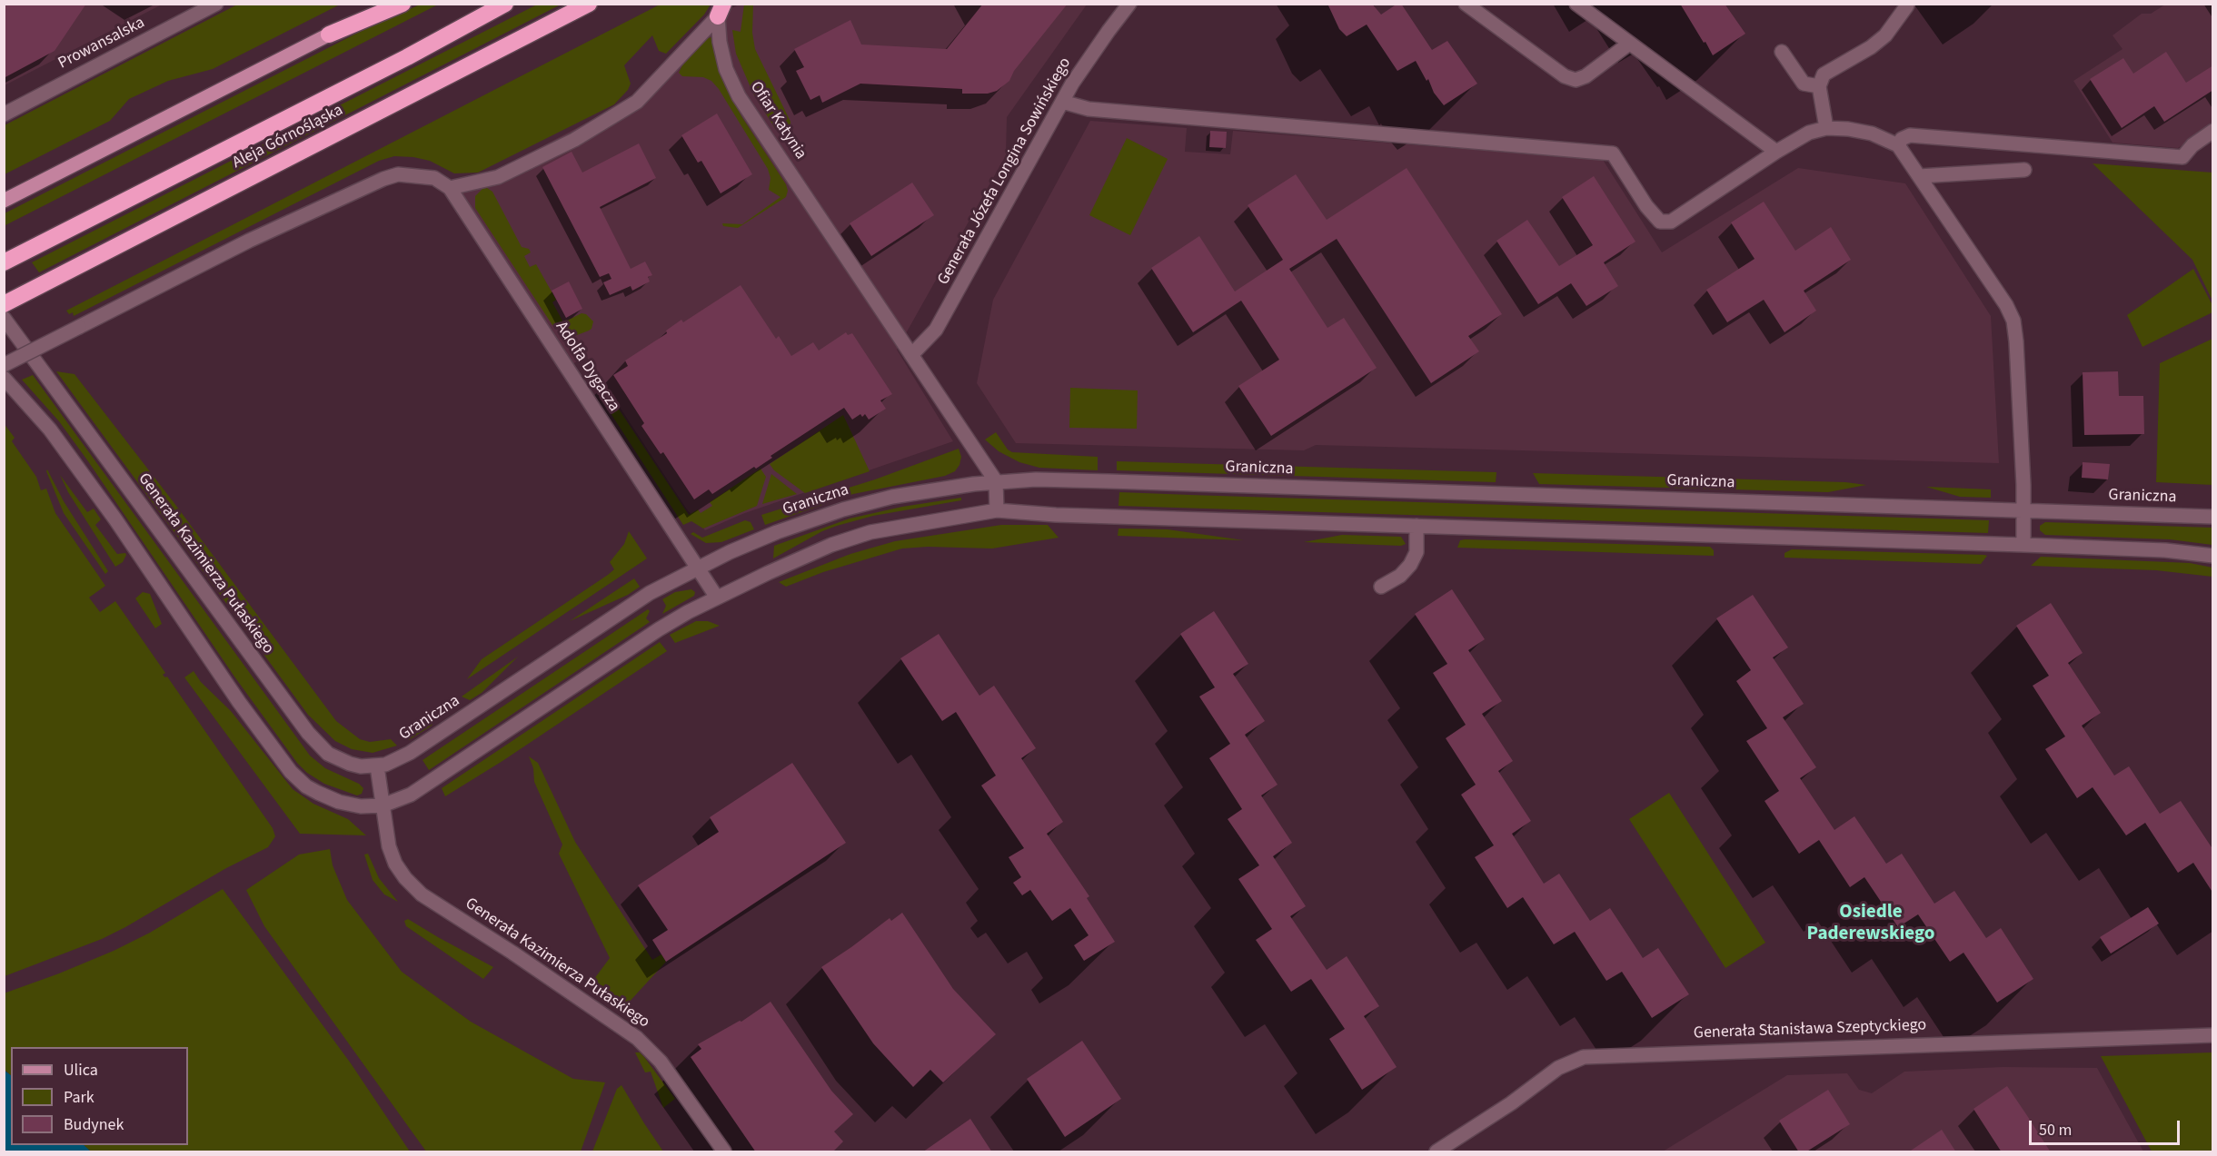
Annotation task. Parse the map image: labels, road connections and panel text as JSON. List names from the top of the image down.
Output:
{
  "streets": {
    "highway": ["Aleja Górnośląska"],
    "street": [
      "Prowansalska",
      "Ofiar Katynia",
      "Generała Józefa Longina Sowińskiego",
      "Adolfa Dygacza",
      "Graniczna",
      "Generała Kazimierza Pułaskiego",
      "Generała Stanisława Szeptyckiego"
    ]
  },
  "crossings": [
    ["Ofiar Katynia", "Generała Józefa Longina Sowińskiego"],
    ["Ofiar Katynia", "Adolfa Dygacza"],
    ["Ofiar Katynia", "Graniczna"],
    ["Adolfa Dygacza", "Graniczna"],
    ["Graniczna", "Generała Kazimierza Pułaskiego"]
  ],
  "districts": ["Osiedle Paderewskiego"],
  "legend": ["Ulica", "Park", "Budynek"],
  "scale_bar": "50 m"
}
